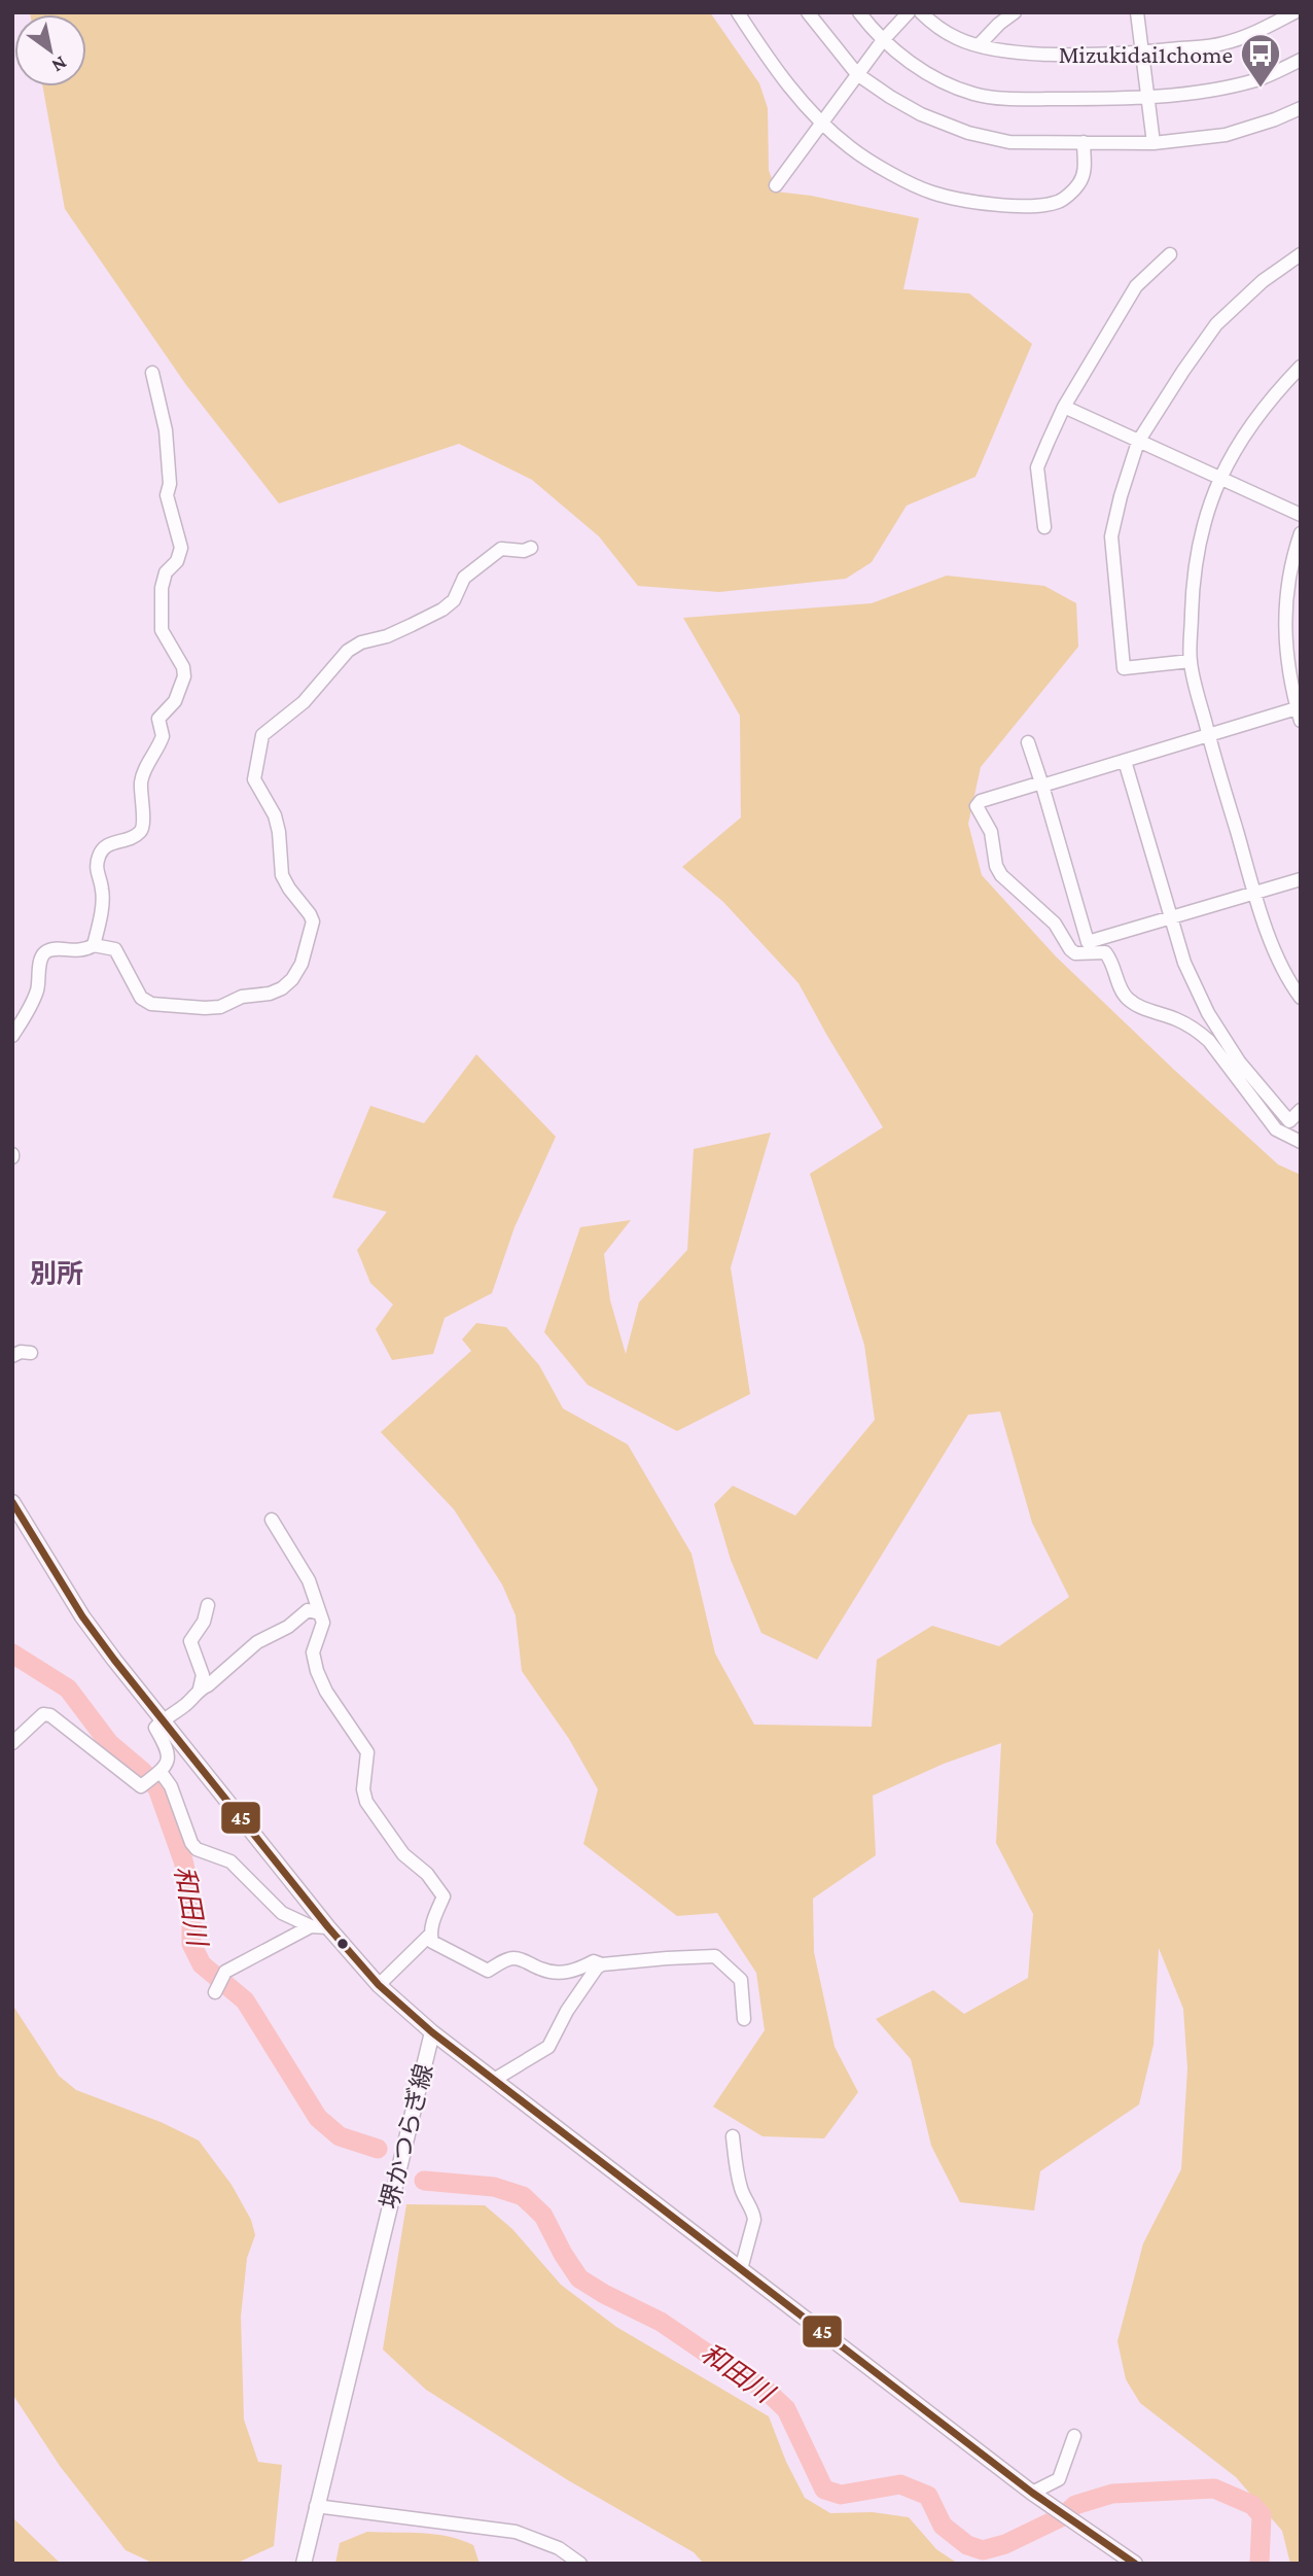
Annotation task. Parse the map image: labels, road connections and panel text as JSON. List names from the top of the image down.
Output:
{
  "streets": {
    "main road": ["堺かつらぎ線"]
  },
  "districts": ["別所"],
  "water": ["和田川"],
  "places": {
    "bus stop": ["Mizukidai1chome"]
  },
  "lines": ["transit line 45"],
  "north": "bottom right"
}
